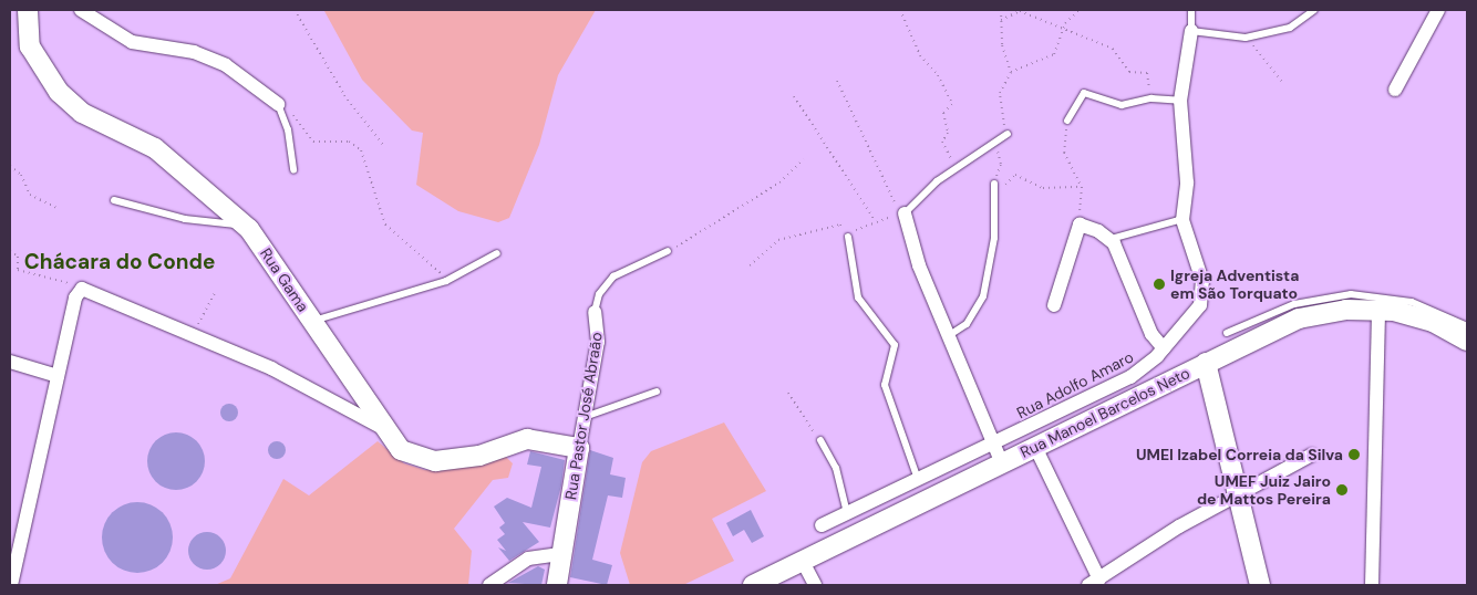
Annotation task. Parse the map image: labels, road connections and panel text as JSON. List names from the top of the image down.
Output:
{
  "streets": {
    "street": [
      "Rua Gama",
      "Rua Adolfo Amaro",
      "Rua Manoel Barcelos Neto",
      "Rua Pastor José Abraão"
    ]
  },
  "crossings": [
    ["Rua Gama", "Rua Pastor José Abraão"]
  ],
  "districts": ["Chácara do Conde"],
  "places": ["Igreja Adventista em São Torquato", "UMEI Izabel Correia da Silva", "UMEF Juiz Jairo de Mattos Pereira"]
}
